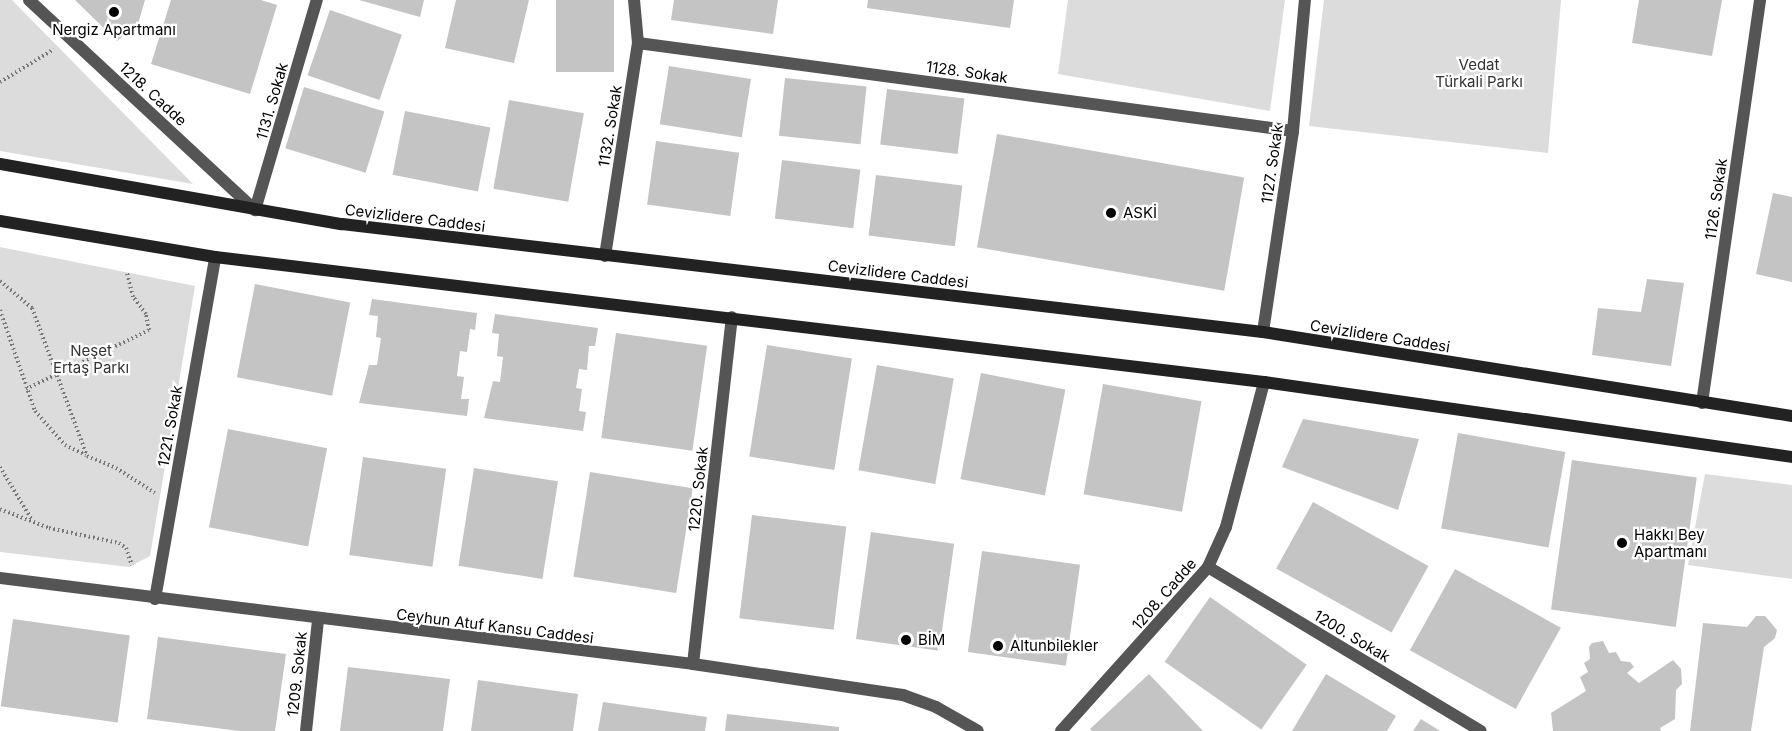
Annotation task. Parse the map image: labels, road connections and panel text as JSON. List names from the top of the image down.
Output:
{
  "streets": {
    "main road": ["Cevizlidere Caddesi"],
    "street": [
      "1128. Sokak",
      "1218. Cadde",
      "1131. Sokak",
      "1132. Sokak",
      "1127. Sokak",
      "1126. Sokak",
      "1221. Sokak",
      "1220. Sokak",
      "1208. Cadde",
      "Ceyhun Atuf Kansu Caddesi",
      "1200. Sokak",
      "1209. Sokak"
    ]
  },
  "crossings": [
    ["1128. Sokak", "1132. Sokak"],
    ["1128. Sokak", "1127. Sokak"],
    ["1218. Cadde", "1131. Sokak"],
    ["1218. Cadde", "Cevizlidere Caddesi"],
    ["1131. Sokak", "Cevizlidere Caddesi"],
    ["1132. Sokak", "Cevizlidere Caddesi"],
    ["1127. Sokak", "Cevizlidere Caddesi"],
    ["1126. Sokak", "Cevizlidere Caddesi"],
    ["1221. Sokak", "Ceyhun Atuf Kansu Caddesi"],
    ["1220. Sokak", "Ceyhun Atuf Kansu Caddesi"],
    ["1208. Cadde", "1200. Sokak"],
    ["Ceyhun Atuf Kansu Caddesi", "1209. Sokak"]
  ],
  "parks": ["Vedat Türkali Parkı", "Neşet Ertaş Parkı"],
  "places": [
    "Nergiz Apartmanı",
    "ASKİ",
    "Hakkı Bey Apartmanı",
    "BİM",
    "Altunbilekler"
  ]
}
